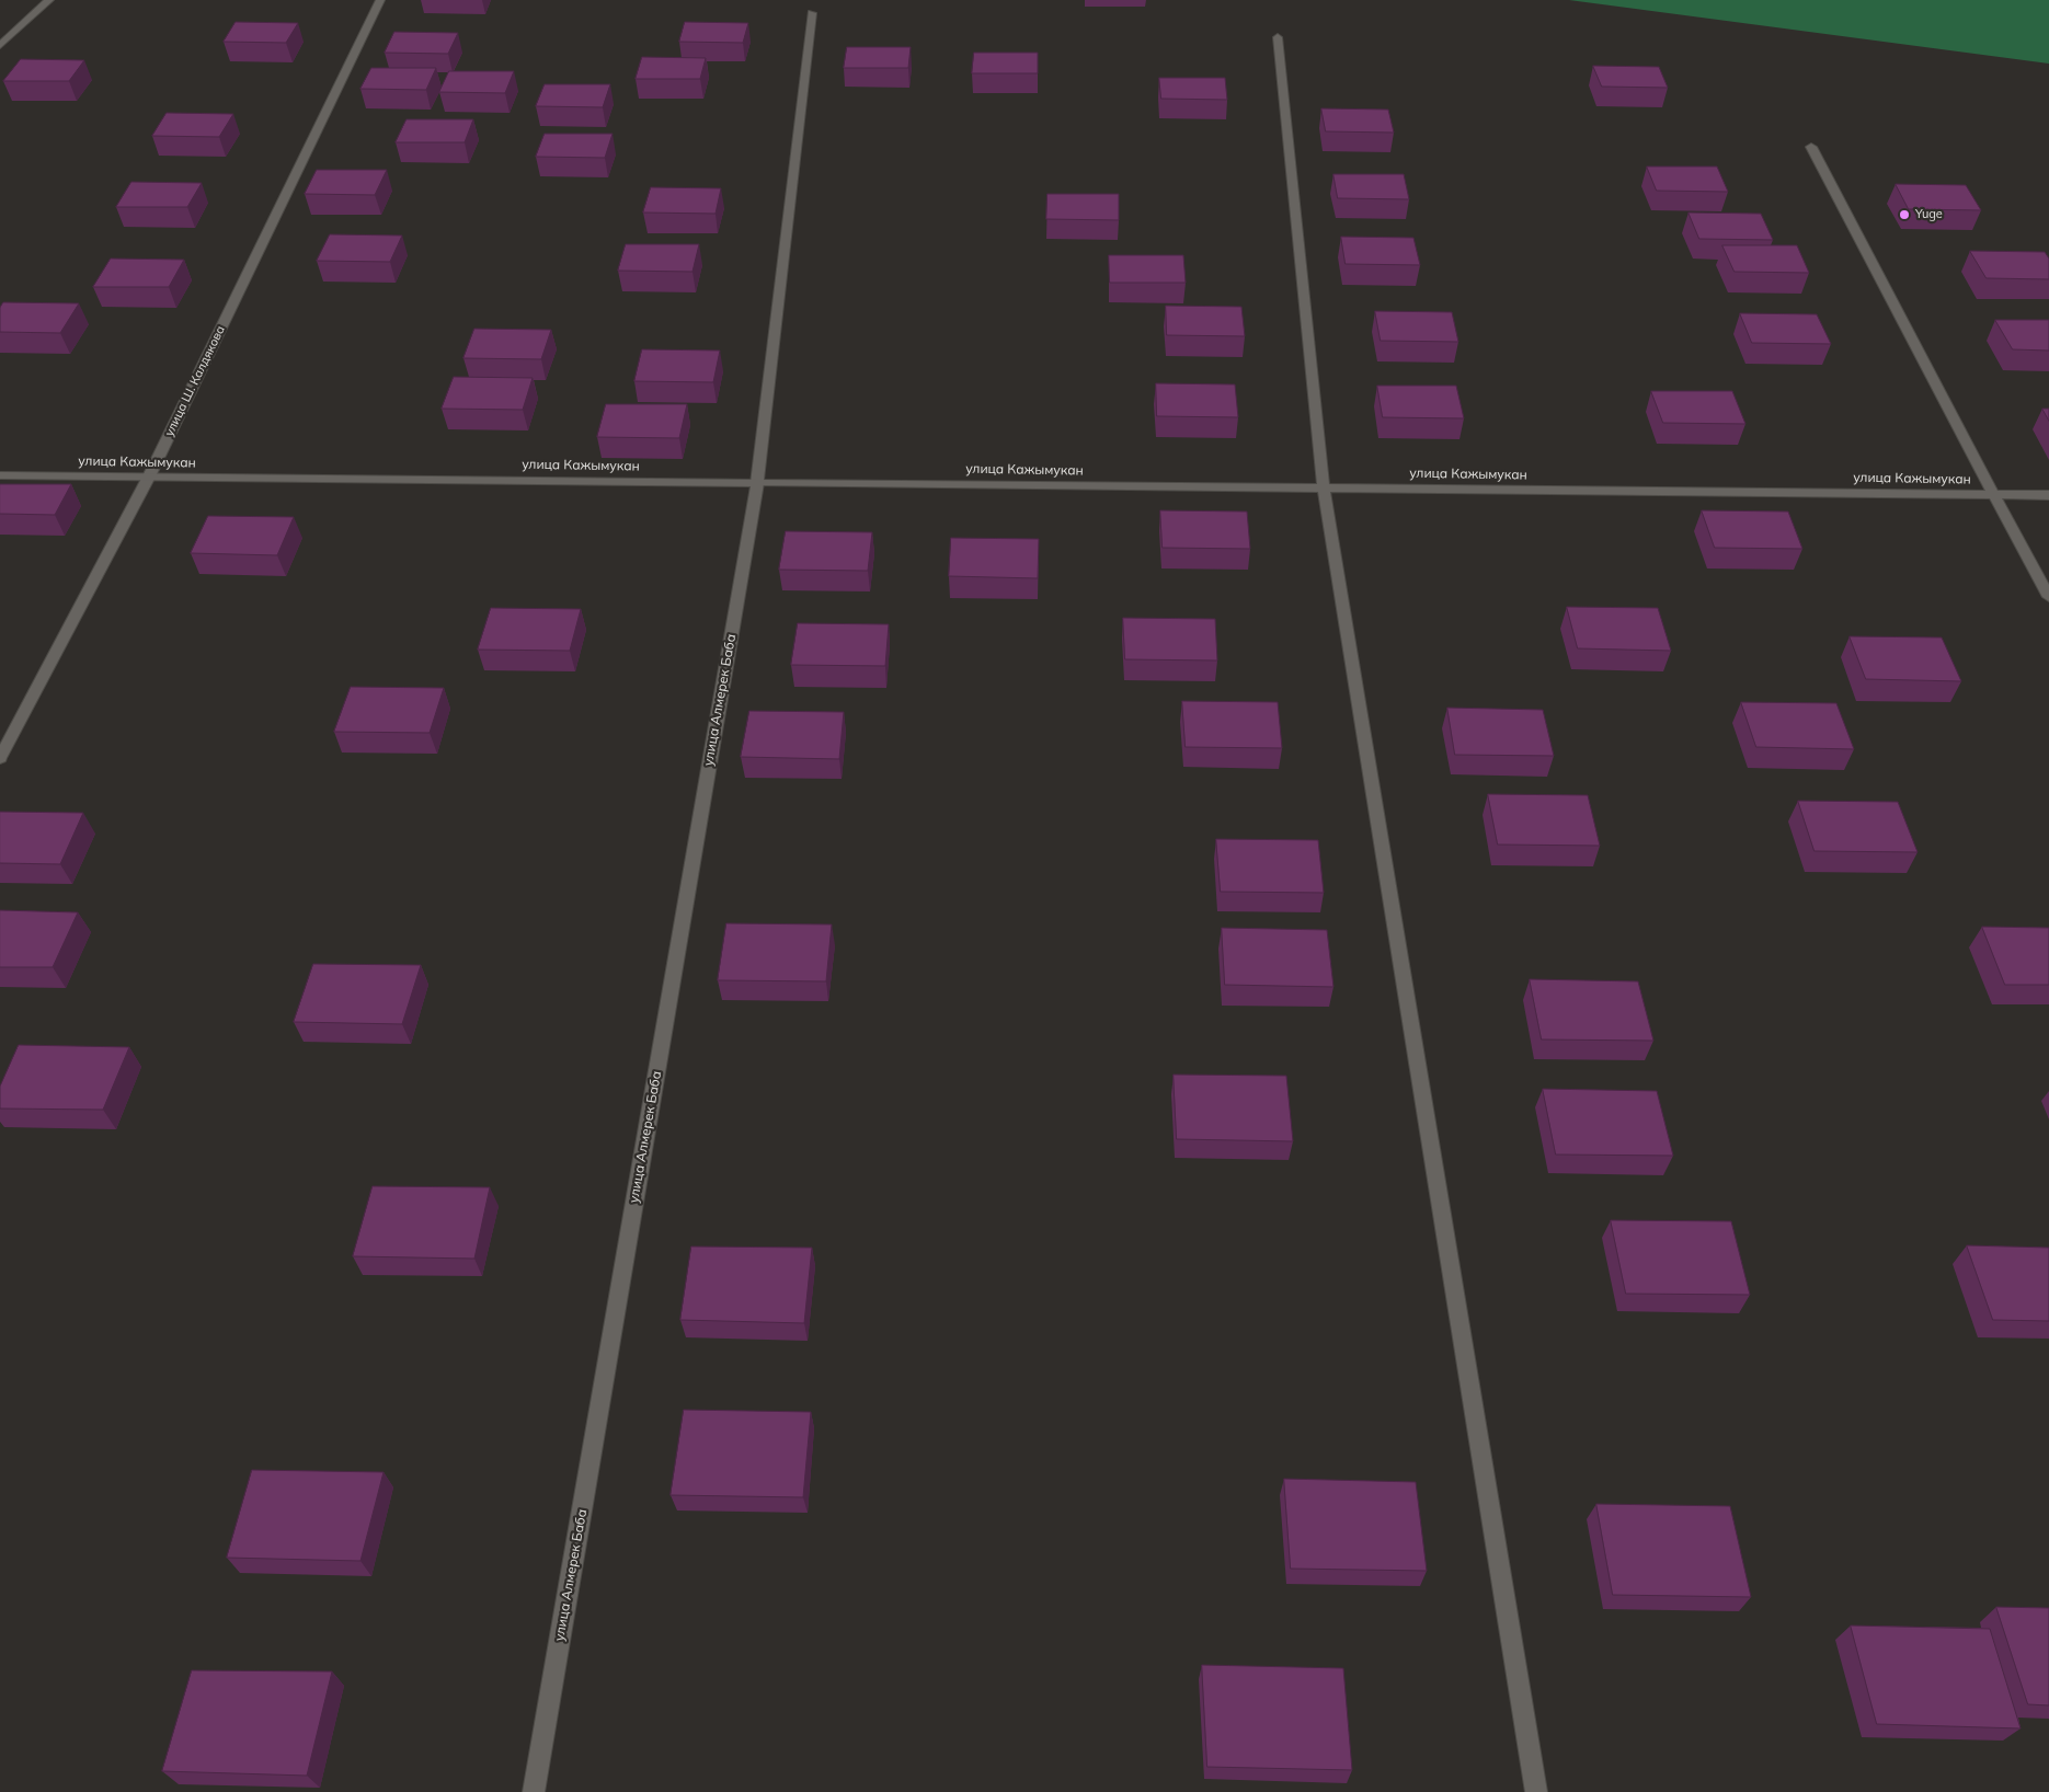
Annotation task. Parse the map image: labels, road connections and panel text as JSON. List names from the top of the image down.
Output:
{
  "streets": {
    "street": ["улица Ш. Калдякова", "улица Кажымукан", "улица Алмерек Баба"]
  },
  "crossings": [
    ["улица Ш. Калдякова", "улица Кажымукан"],
    ["улица Кажымукан", "улица Алмерек Баба"]
  ],
  "places": ["Yuge"]
}
